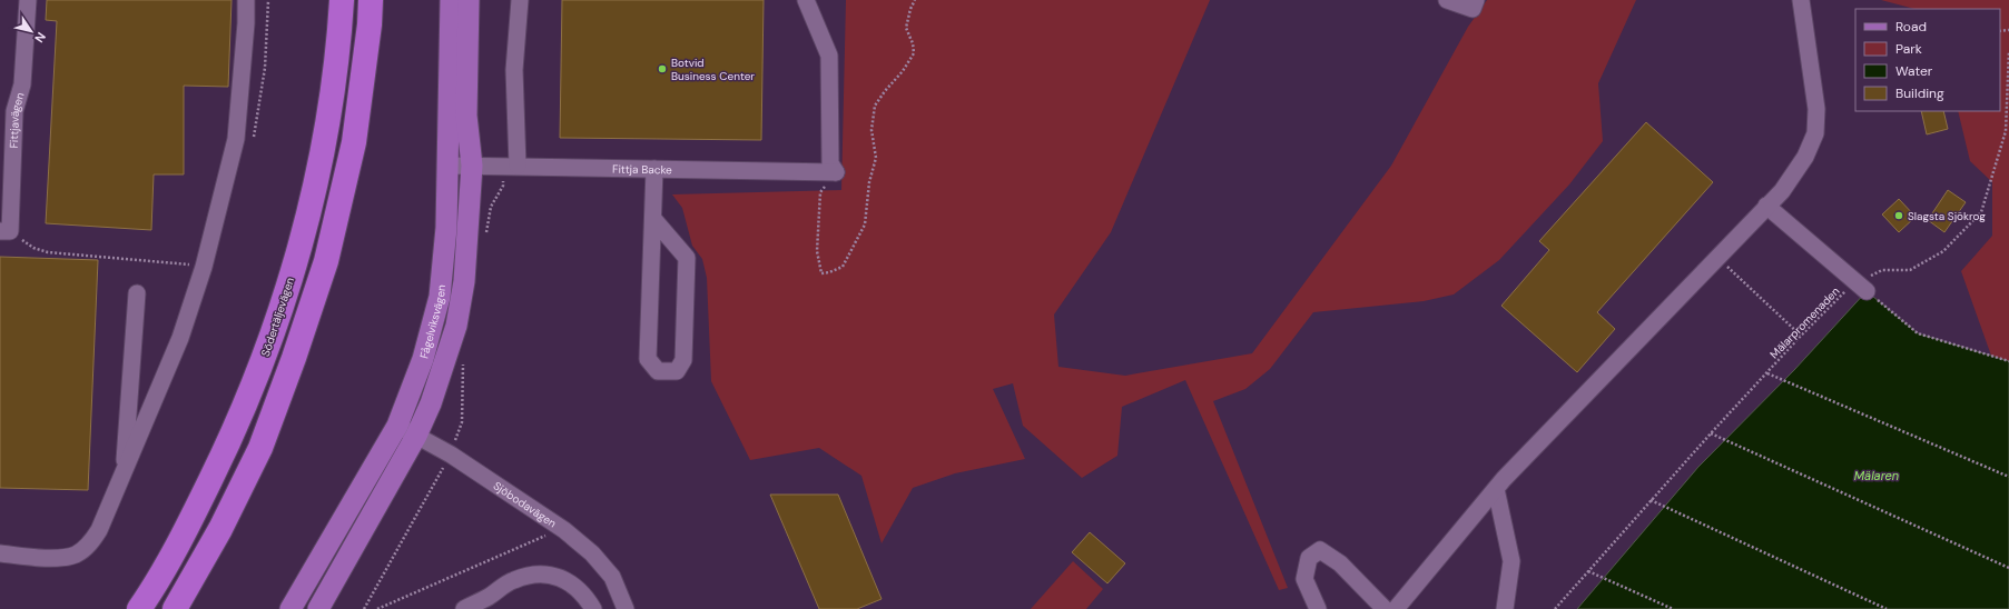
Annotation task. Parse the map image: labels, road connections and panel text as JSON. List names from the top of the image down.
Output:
{
  "streets": {
    "highway": ["Södertäljevägen"],
    "main road": ["Fågelviksvägen"],
    "street": ["Fittjavägen", "Fittja Backe", "Sjöbodavägen"],
    "path": ["Mälarpromenaden"]
  },
  "crossings": [
    ["Fittja Backe", "Fågelviksvägen"],
    ["Fågelviksvägen", "Sjöbodavägen"]
  ],
  "water": ["Mälaren"],
  "places": ["Botvid Business Center", "Slagsta Sjökrog"],
  "legend": [
    "Road",
    "Park",
    "Water",
    "Building"
  ],
  "north": "bottom right"
}
